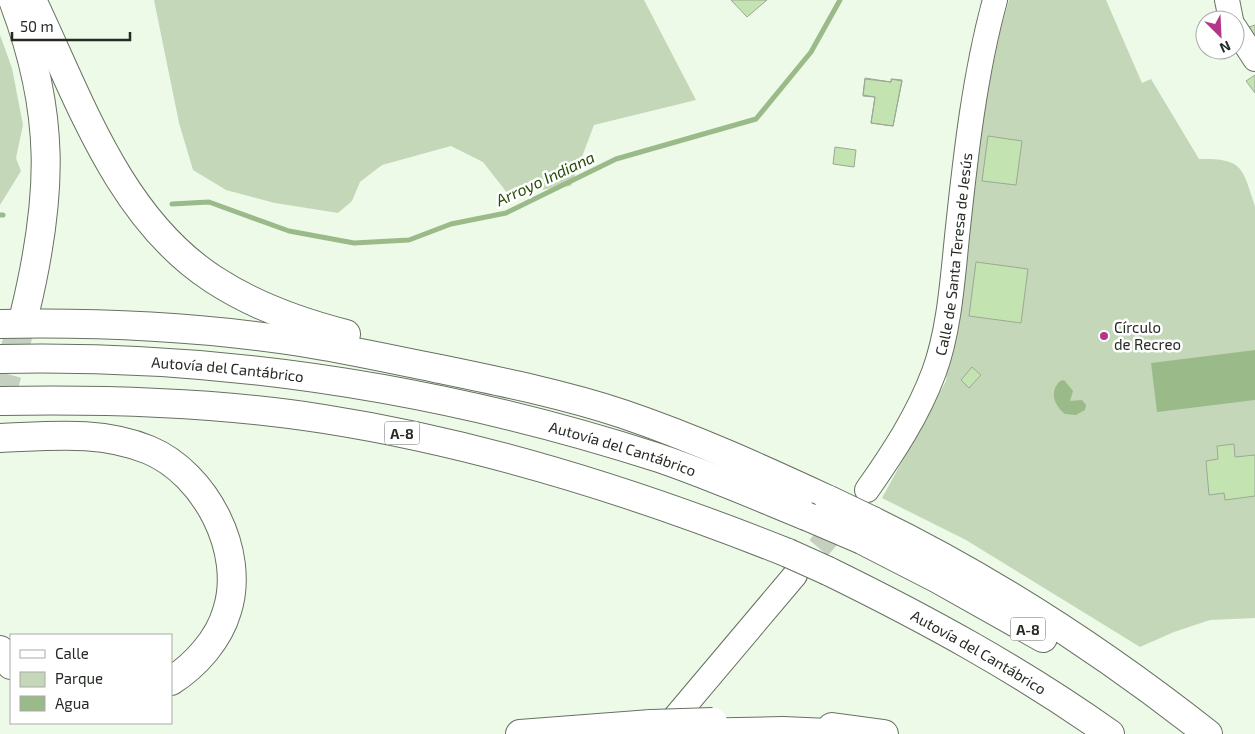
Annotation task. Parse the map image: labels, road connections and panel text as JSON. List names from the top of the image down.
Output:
{
  "streets": {
    "highway": ["Autovía del Cantábrico", "A-8"],
    "street": ["Calle de Santa Teresa de Jesús"]
  },
  "water": ["Arroyo Indiana"],
  "places": ["Círculo de Recreo"],
  "legend": ["Calle", "Parque", "Agua"],
  "scale_bar": "50 m",
  "north": "bottom right"
}
